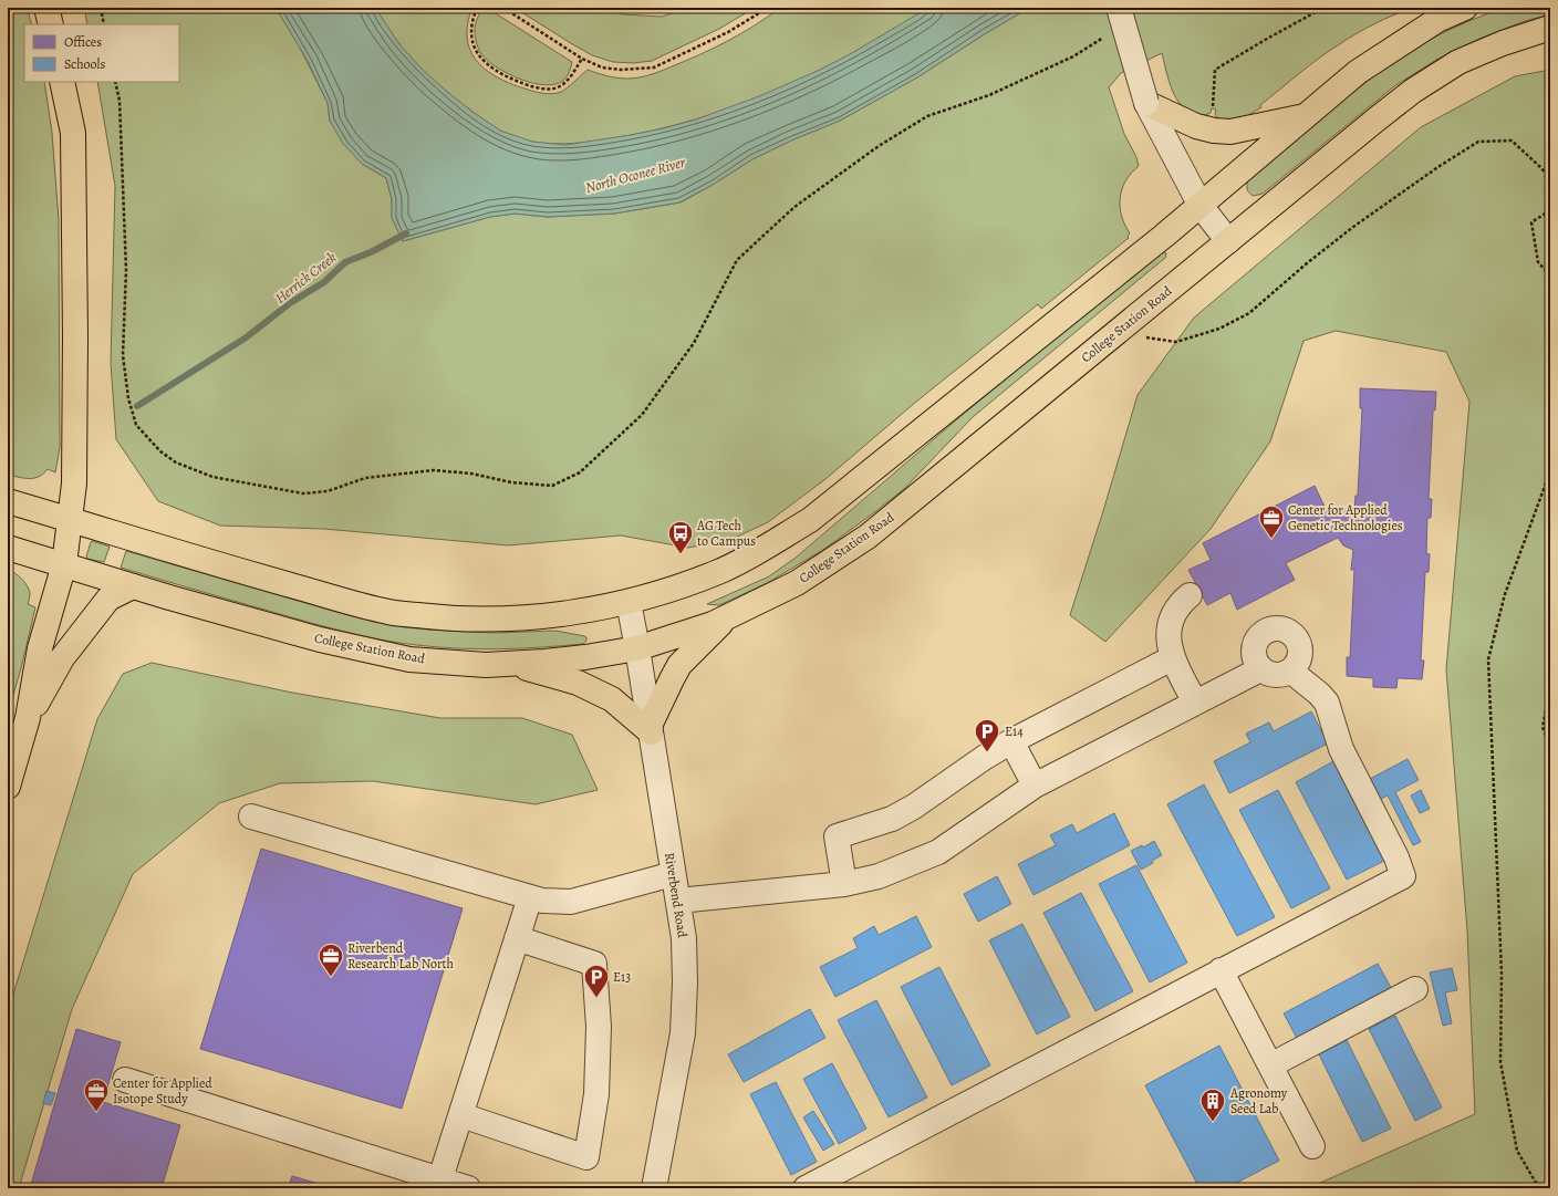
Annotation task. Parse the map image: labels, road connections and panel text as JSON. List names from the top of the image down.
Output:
{
  "streets": {
    "main road": ["College Station Road"],
    "street": ["Riverbend Road"]
  },
  "crossings": [
    ["College Station Road", "Riverbend Road"]
  ],
  "water": ["North Oconee River", "Herrick Creek"],
  "places": {
    "office": ["Center for Applied Genetic Technologies", "Riverbend Research Lab North", "Center for Applied Isotope Study"],
    "bus stop": ["AG Tech to Campus"],
    "parking": ["E14", "E13"],
    "building": ["Agronomy Seed Lab"]
  },
  "legend": ["Offices", "Schools"]
}
